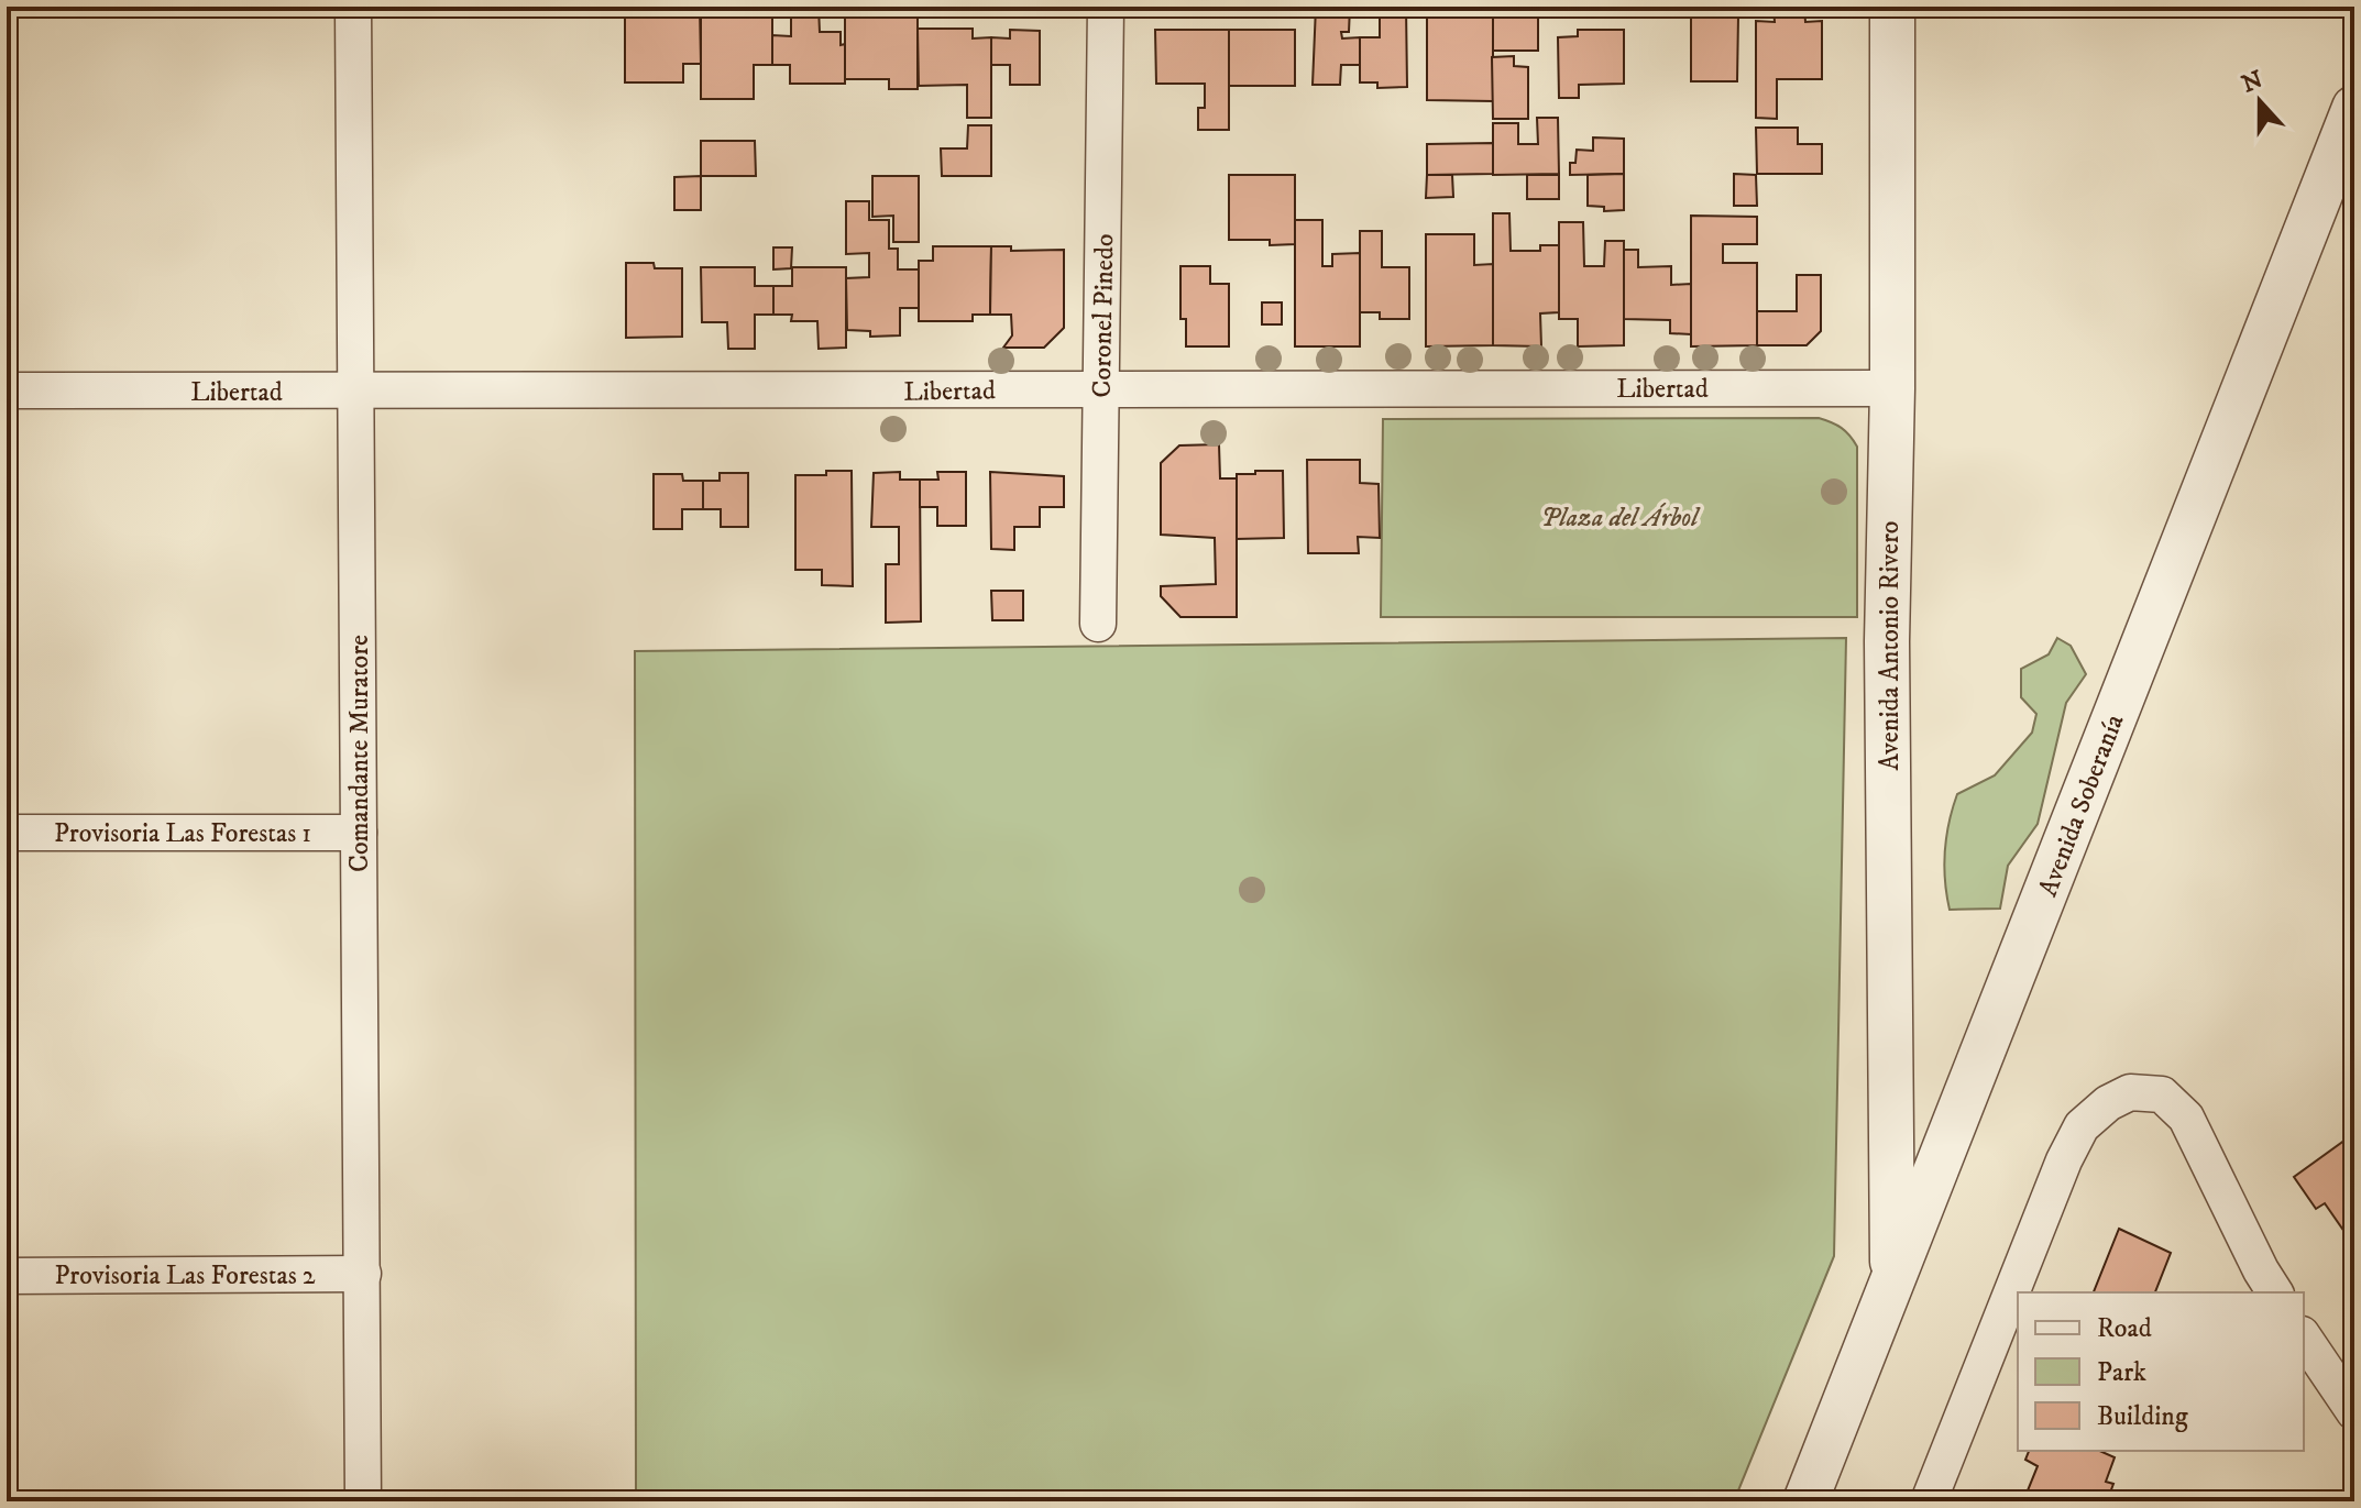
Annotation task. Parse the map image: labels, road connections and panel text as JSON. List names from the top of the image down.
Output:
{
  "streets": {
    "street": [
      "Coronel Pinedo",
      "Libertad",
      "Avenida Antonio Rivero",
      "Comandante Muratore",
      "Avenida Soberanía",
      "Provisoria Las Forestas 1",
      "Provisoria Las Forestas 2"
    ]
  },
  "crossings": [
    ["Coronel Pinedo", "Libertad"],
    ["Libertad", "Avenida Antonio Rivero"],
    ["Libertad", "Comandante Muratore"],
    ["Avenida Antonio Rivero", "Avenida Soberanía"],
    ["Comandante Muratore", "Provisoria Las Forestas 1"],
    ["Comandante Muratore", "Provisoria Las Forestas 2"]
  ],
  "parks": ["Plaza del Árbol"],
  "legend": ["Road", "Park", "Building"],
  "north": "top"
}
